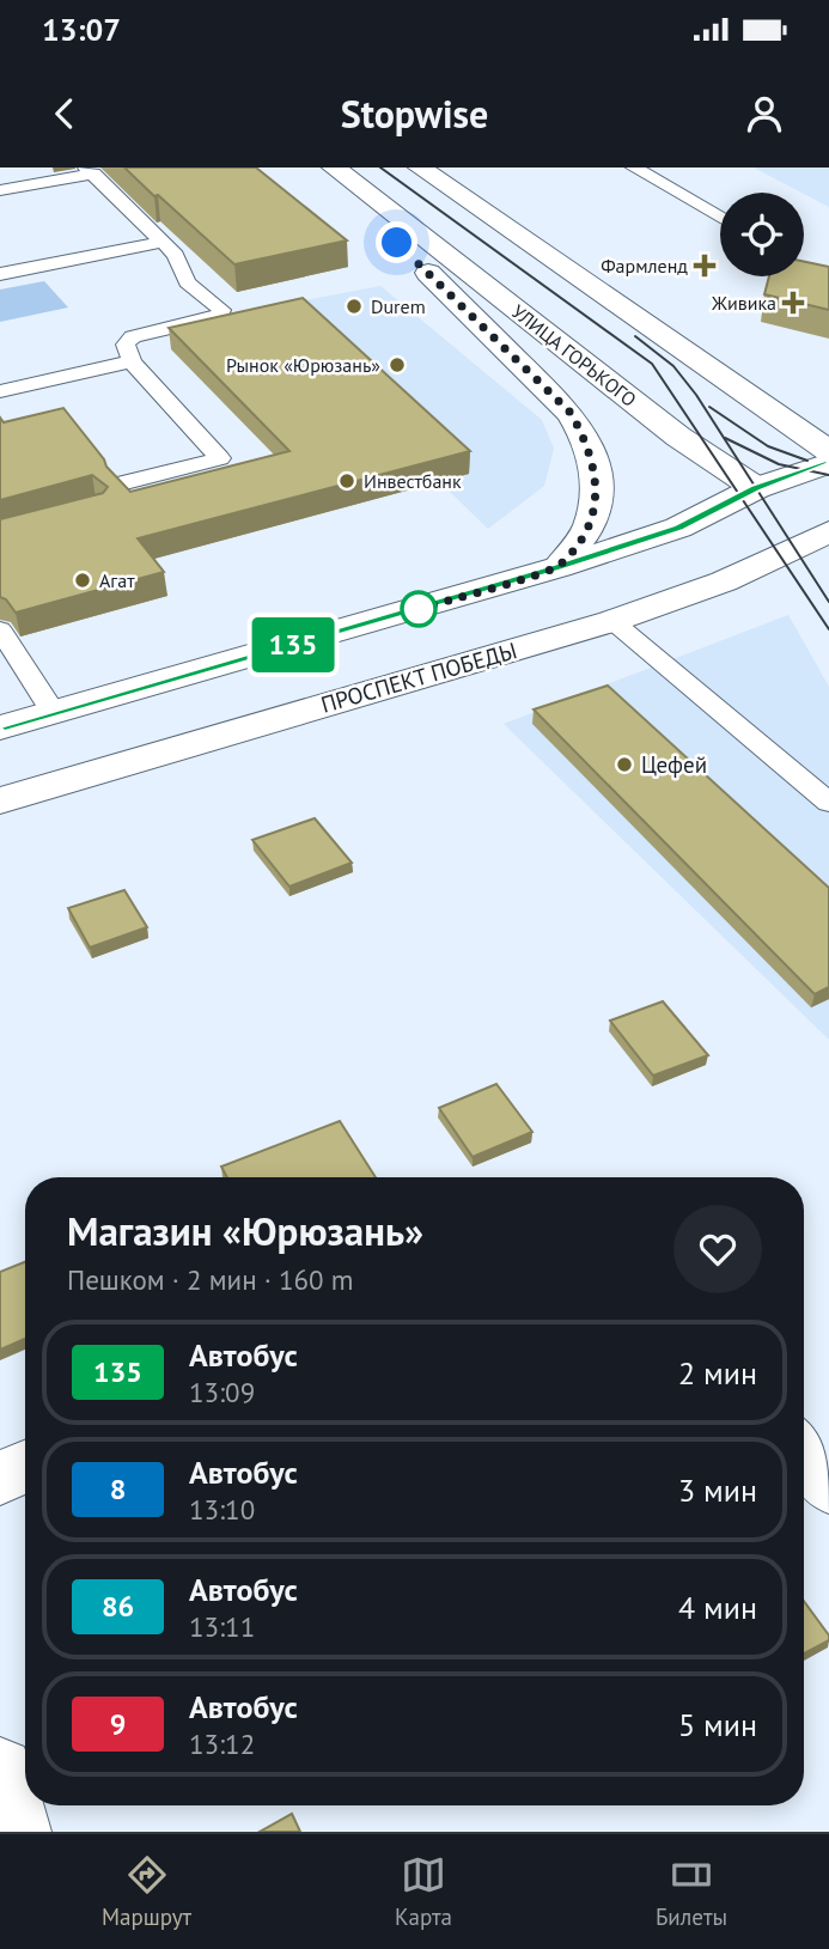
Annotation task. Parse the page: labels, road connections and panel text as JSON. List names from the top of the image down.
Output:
{
  "streets": {
    "main road": ["УЛИЦА ГОРЬКОГО", "ПРОСПЕКТ ПОБЕДЫ"]
  },
  "crossings": [
    ["УЛИЦА ГОРЬКОГО", "ПРОСПЕКТ ПОБЕДЫ"]
  ],
  "places": {
    "health": ["Фармленд", "Живика"],
    "other": [
      "Durem",
      "Рынок «Юрюзань»",
      "Инвестбанк",
      "Агат",
      "Цефей"
    ]
  },
  "lines": ["bus line 135"],
  "page": {
    "status": "13:07",
    "header": "Stopwise",
    "on_map": "135",
    "heading": ["Магазин «Юрюзань»", "Пешком · 2 мин · 160 m"],
    "list": [
      {
        "mark": "135",
        "name": "Автобус",
        "note": "13:09",
        "value": "2 мин"
      },
      {
        "mark": "8",
        "name": "Автобус",
        "note": "13:10",
        "value": "3 мин"
      },
      {
        "mark": "86",
        "name": "Автобус",
        "note": "13:11",
        "value": "4 мин"
      },
      {
        "mark": "9",
        "name": "Автобус",
        "note": "13:12",
        "value": "5 мин"
      }
    ],
    "tabs": ["Маршрут", "Карта", "Билеты"]
  }
}
